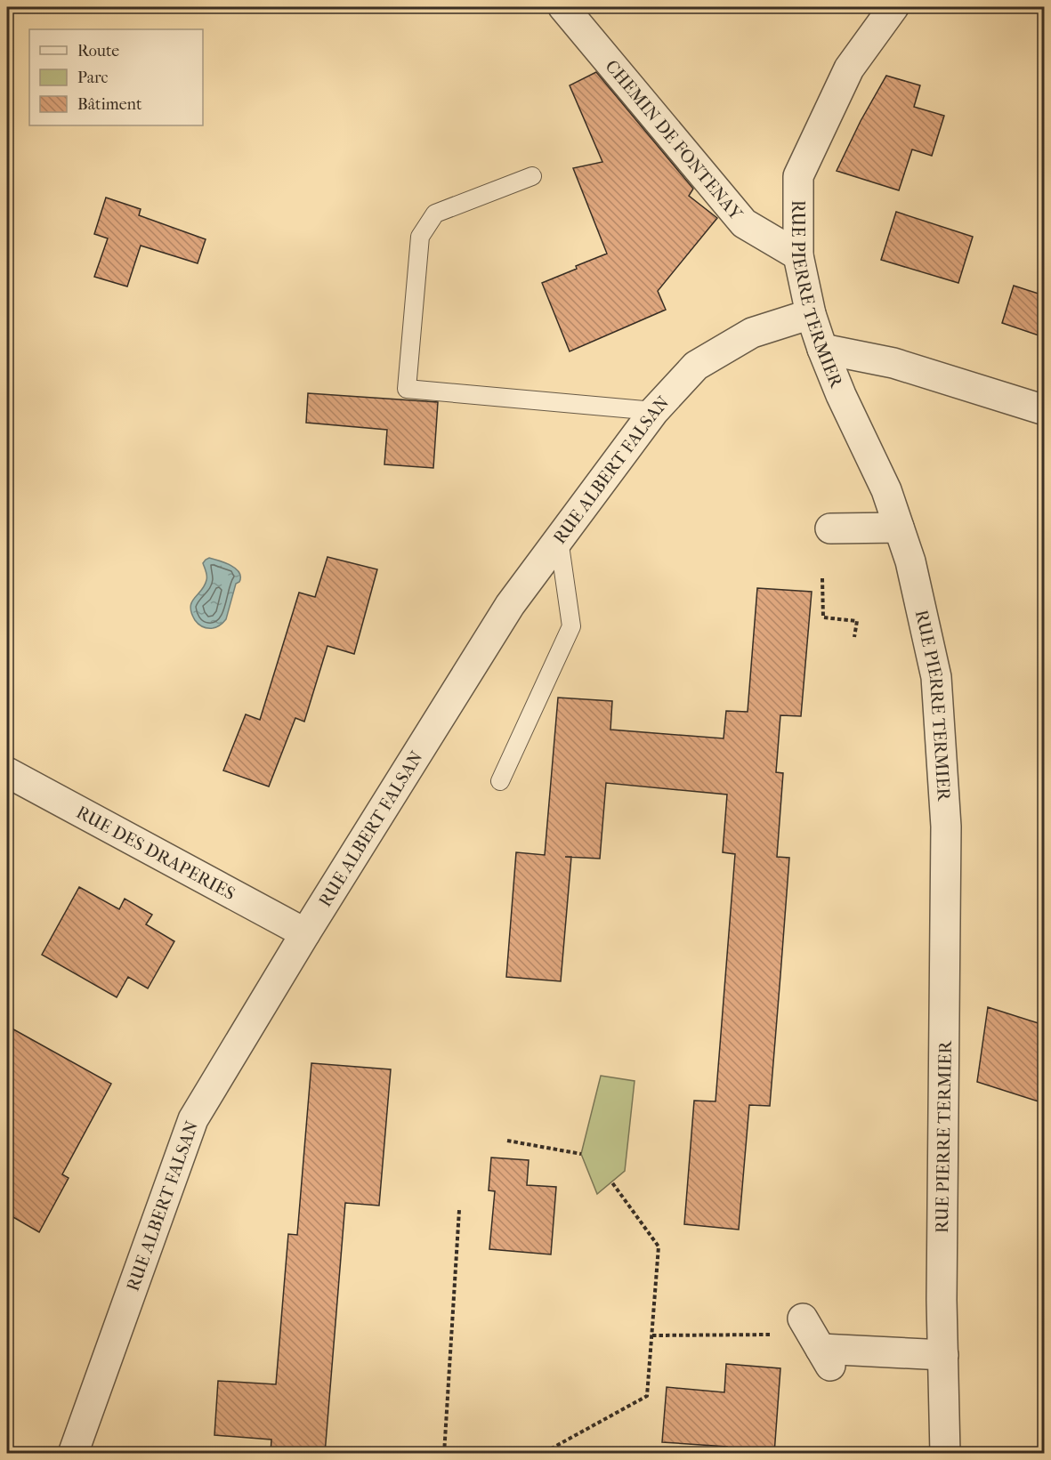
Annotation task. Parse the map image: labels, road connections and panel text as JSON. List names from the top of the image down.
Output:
{
  "streets": {
    "street": [
      "CHEMIN DE FONTENAY",
      "RUE PIERRE TERMIER",
      "RUE ALBERT FALSAN",
      "RUE DES DRAPERIES"
    ]
  },
  "crossings": [
    ["CHEMIN DE FONTENAY", "RUE PIERRE TERMIER"],
    ["RUE PIERRE TERMIER", "RUE ALBERT FALSAN"],
    ["RUE ALBERT FALSAN", "RUE DES DRAPERIES"]
  ],
  "legend": ["Route", "Parc", "Bâtiment"]
}
